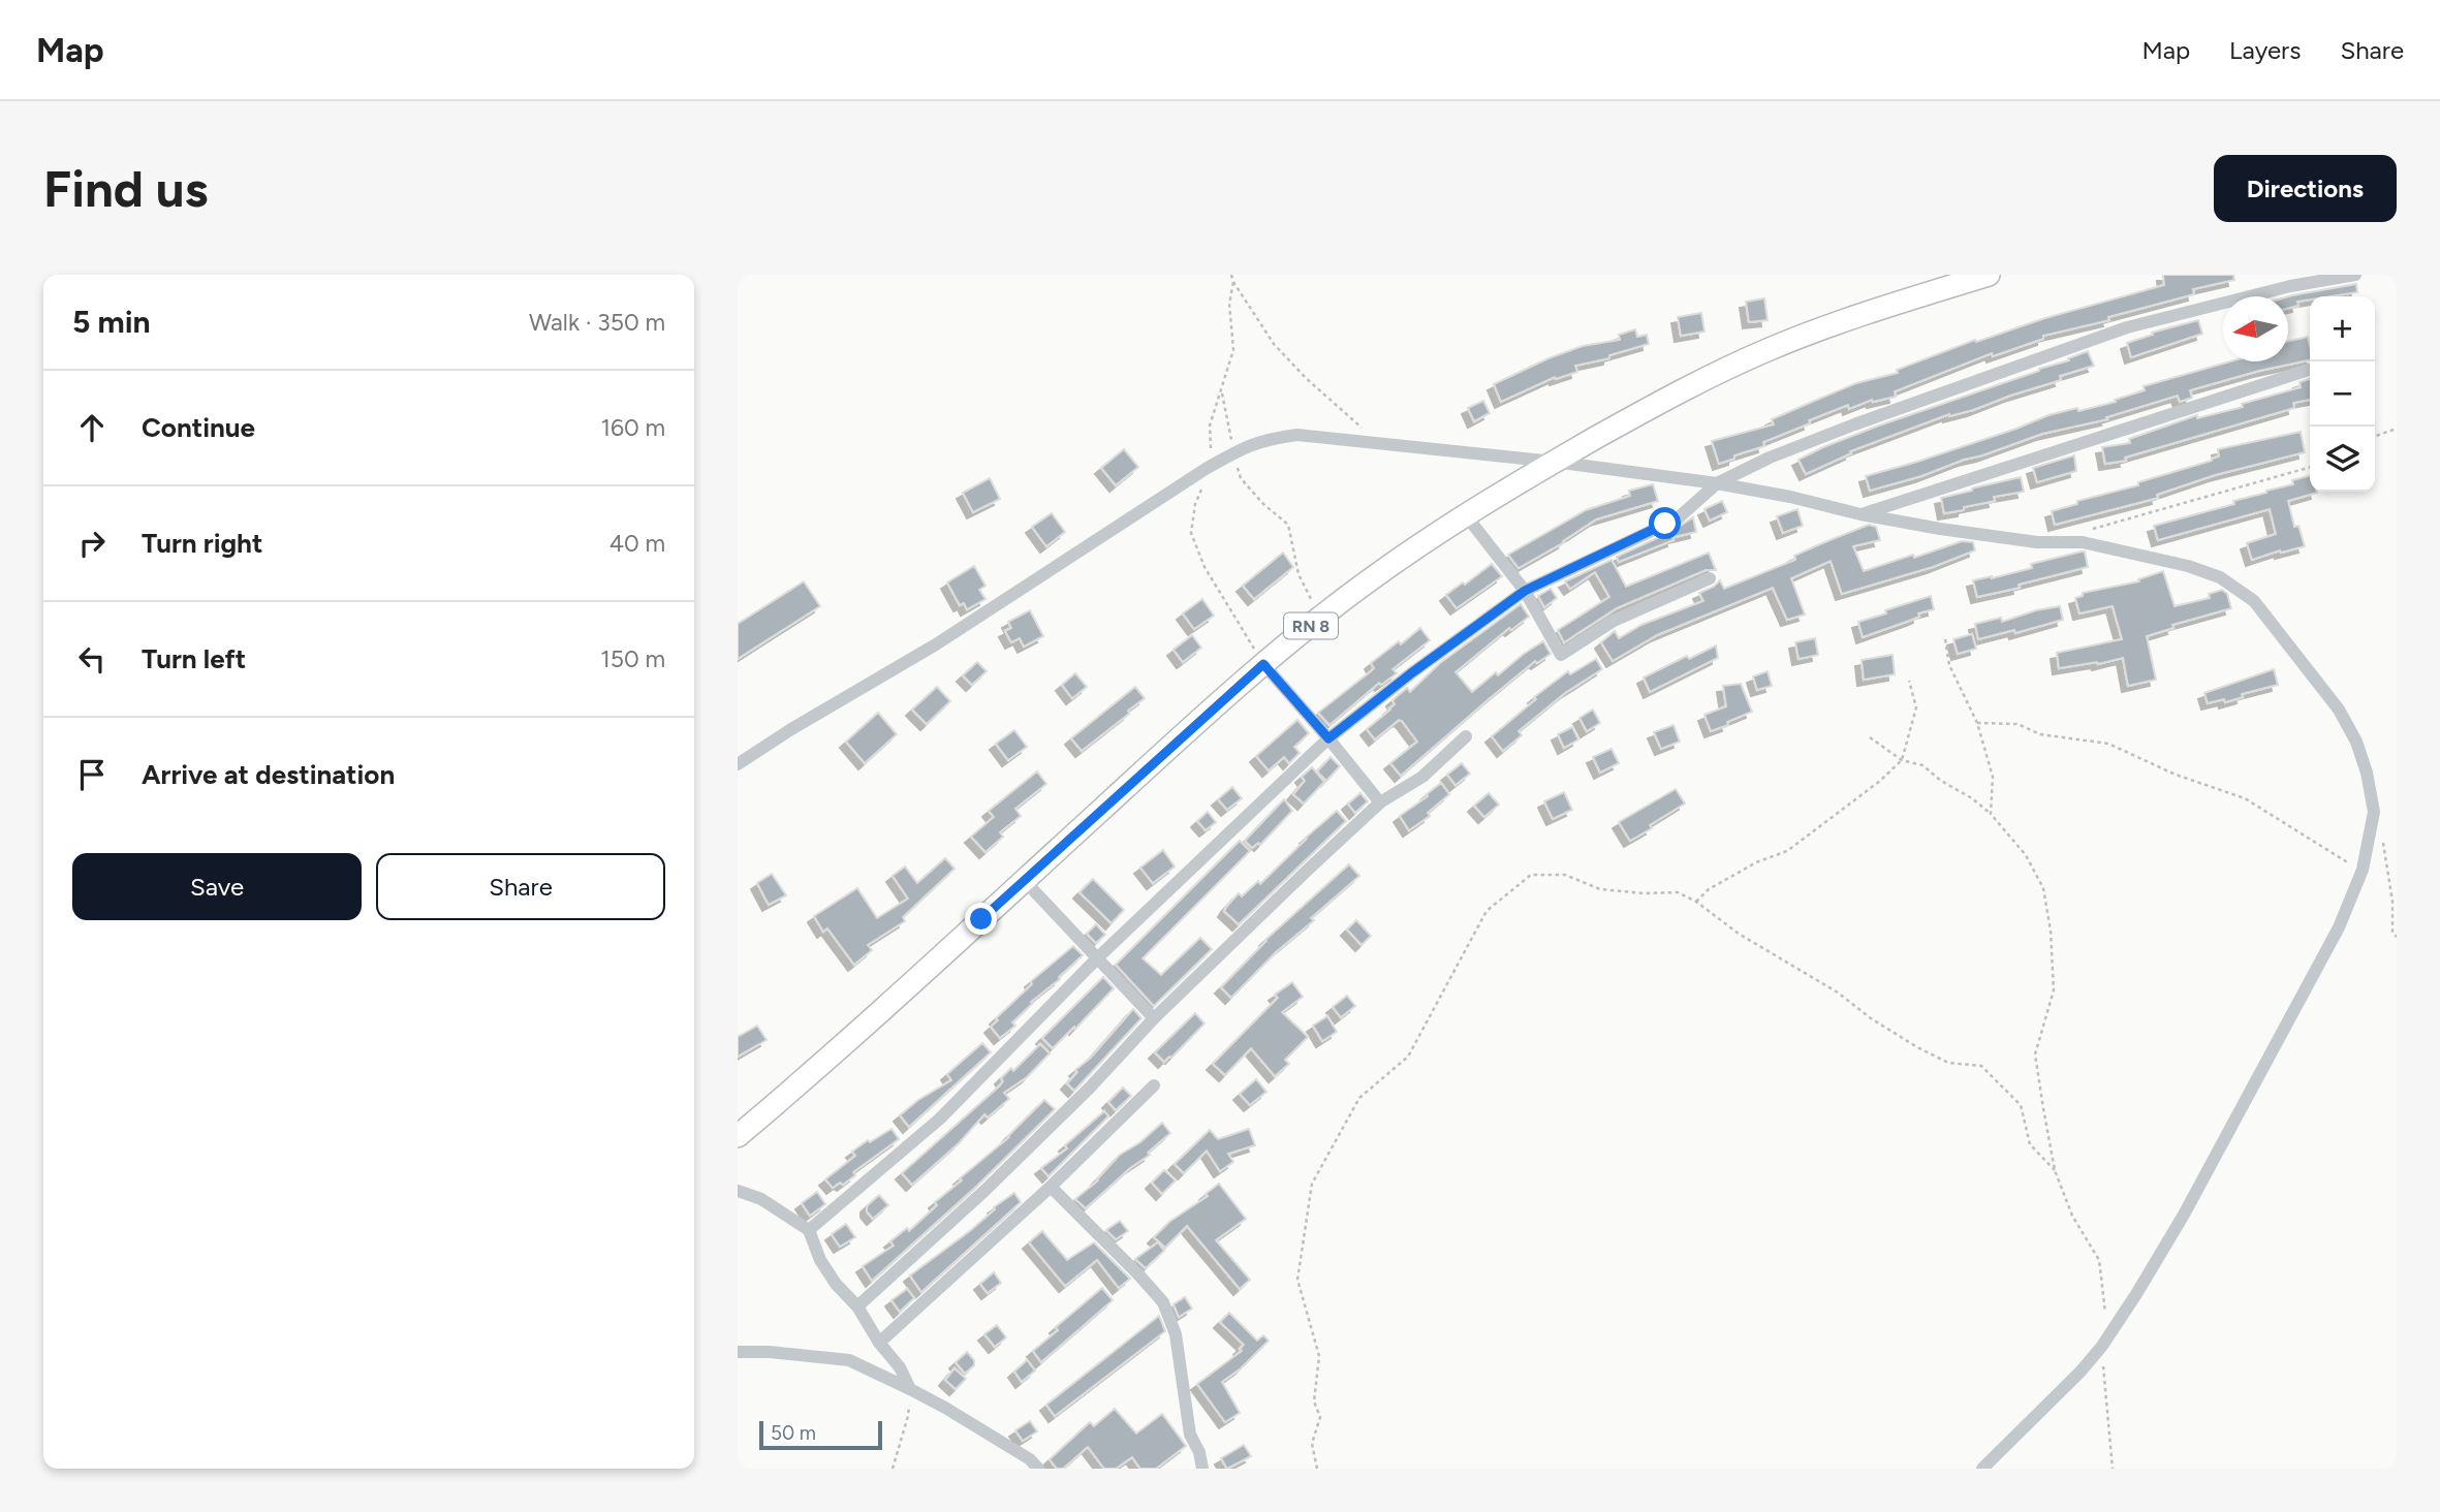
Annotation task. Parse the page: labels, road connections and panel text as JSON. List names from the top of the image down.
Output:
{
  "streets": {
    "main road": ["RN 8"]
  },
  "scale_bar": "50 m",
  "north": "left",
  "page": {
    "header": "Map",
    "nav": ["Map", "Layers", "Share"],
    "buttons": [
      "Directions",
      ["Save", "Share"]
    ],
    "title": "Find us",
    "heading": ["5 min", "Walk · 350 m"],
    "map_buttons": ["+", "−"],
    "list": [
      ["Continue", "160 m"],
      ["Turn right", "40 m"],
      ["Turn left", "150 m"],
      "Arrive at destination"
    ],
    "scale": "50 m"
  }
}
